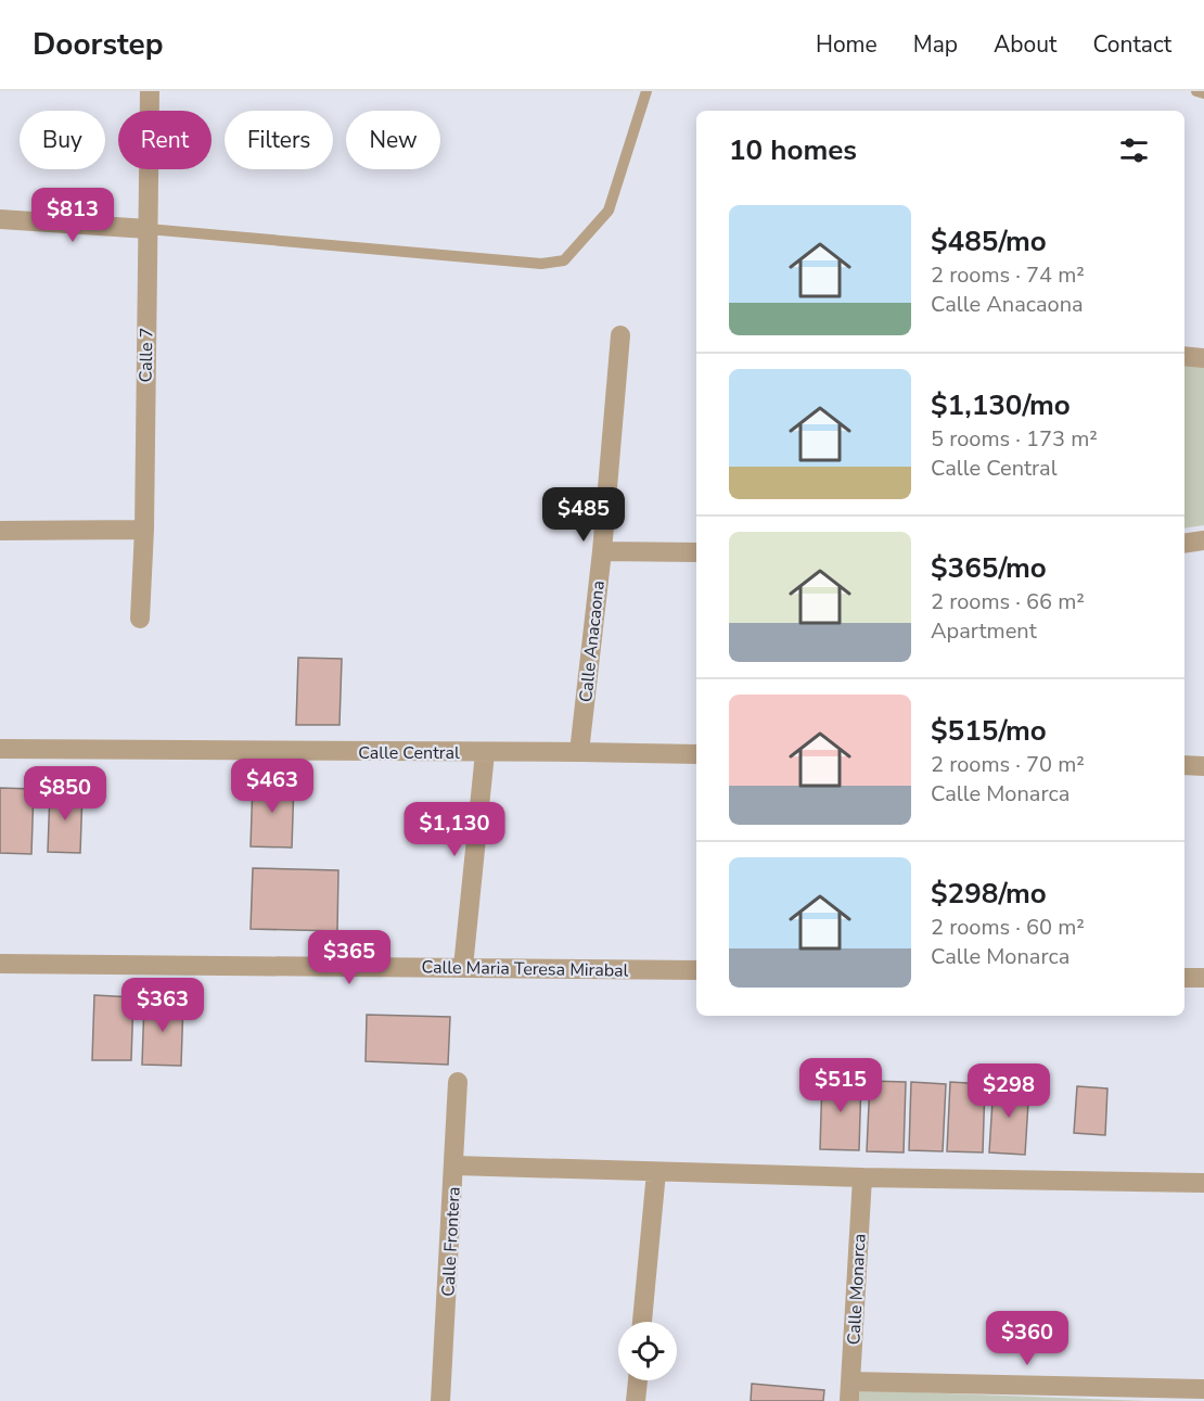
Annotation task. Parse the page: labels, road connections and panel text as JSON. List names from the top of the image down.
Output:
{
  "streets": {
    "street": [
      "Calle 7",
      "Calle Anacaona",
      "Calle Central",
      "Calle Maria Teresa Mirabal",
      "Calle Frontera",
      "Calle Monarca"
    ]
  },
  "crossings": [
    ["Calle Anacaona", "Calle Central"]
  ],
  "page": {
    "header": "Doorstep",
    "nav": [
      "Home",
      "Map",
      "About",
      "Contact"
    ],
    "chip": [
      "Buy",
      "Rent",
      "Filters",
      "New"
    ],
    "heading": "10 homes",
    "price": [
      "$813",
      "$485",
      "$463",
      "$850",
      "$1,130",
      "$365",
      "$363",
      "$515",
      "$298",
      "$360"
    ],
    "list": [
      {
        "name": "$485/mo",
        "note": "2 rooms · 74 m² · Calle Anacaona"
      },
      {
        "name": "$1,130/mo",
        "note": "5 rooms · 173 m² · Calle Central"
      },
      {
        "name": "$365/mo",
        "note": "2 rooms · 66 m² · Apartment"
      },
      {
        "name": "$515/mo",
        "note": "2 rooms · 70 m² · Calle Monarca"
      },
      {
        "name": "$298/mo",
        "note": "2 rooms · 60 m² · Calle Monarca"
      }
    ]
  }
}
